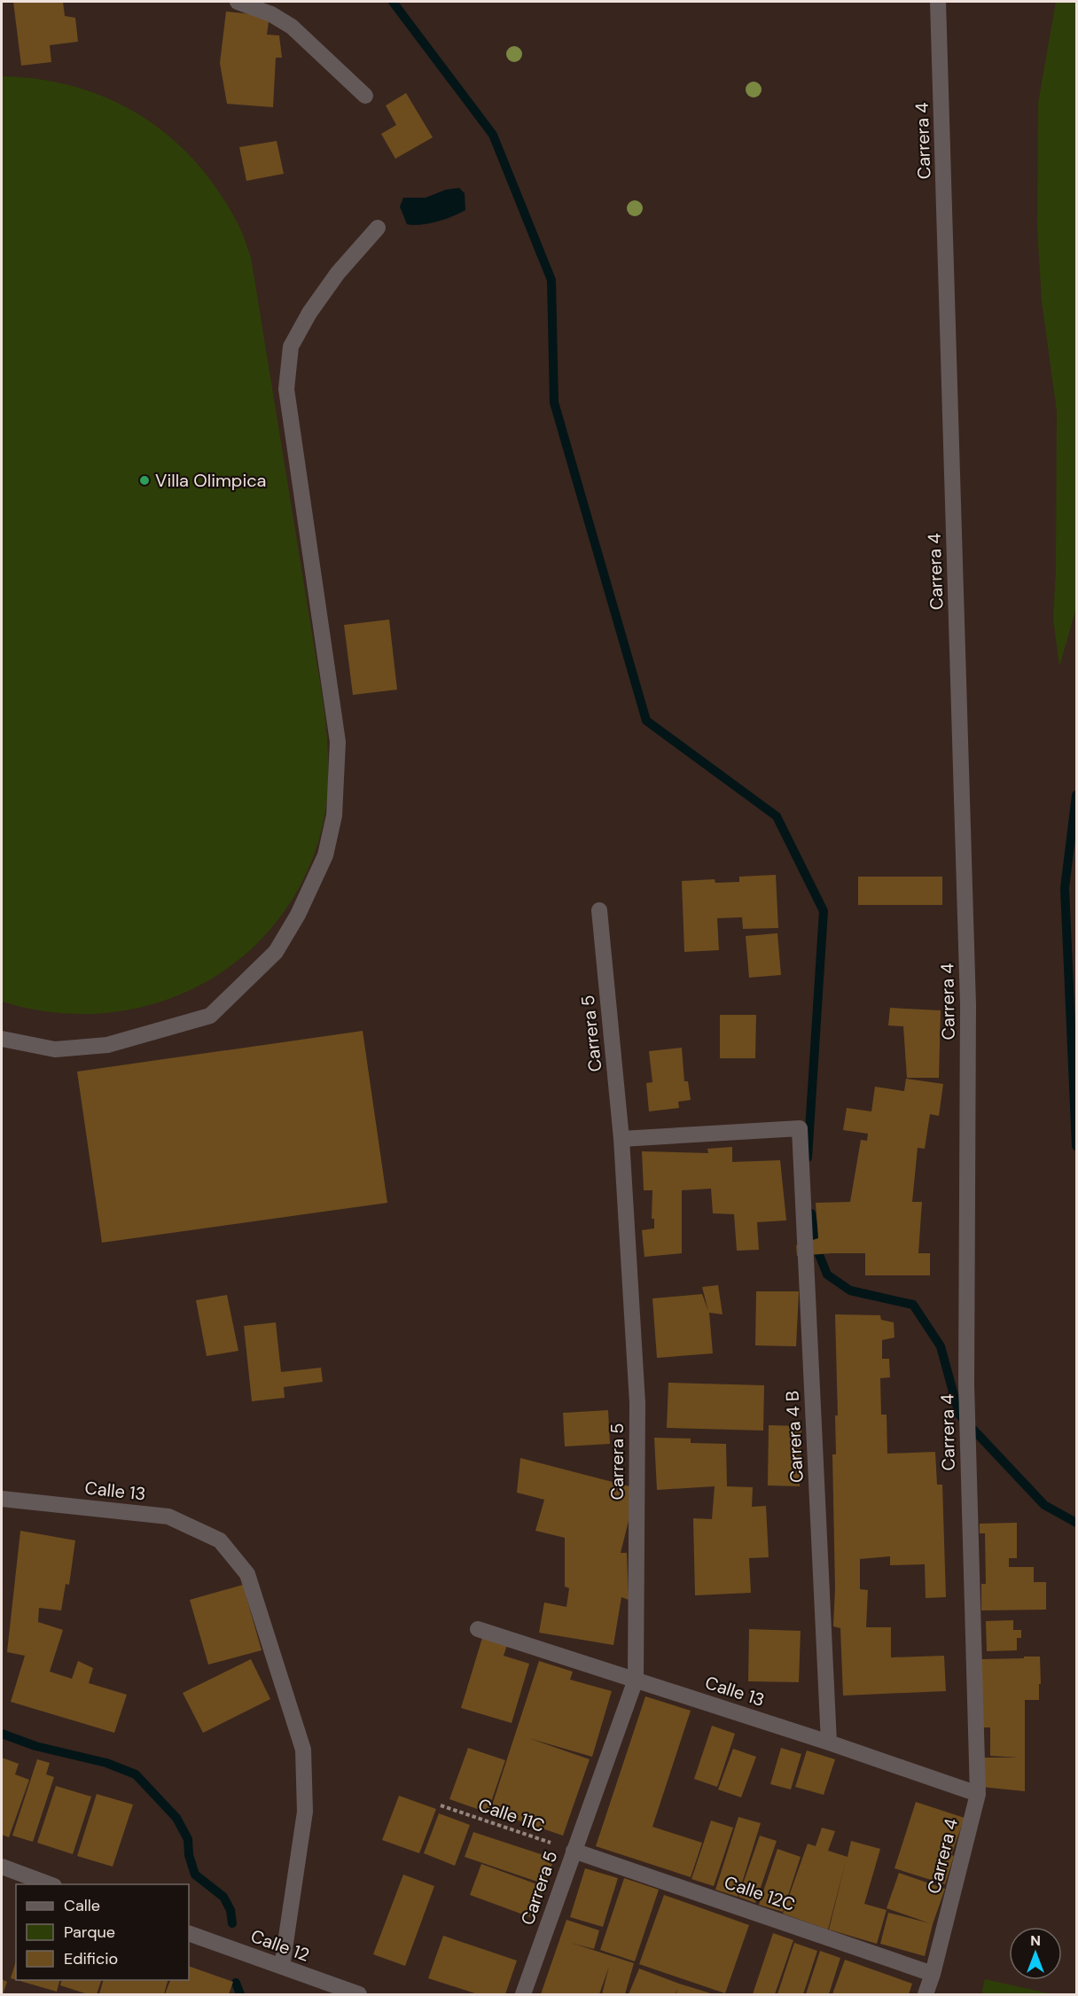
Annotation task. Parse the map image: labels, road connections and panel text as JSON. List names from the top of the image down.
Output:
{
  "streets": {
    "street": [
      "Carrera 4",
      "Carrera 5",
      "Carrera 4 B",
      "Calle 13",
      "Calle 12C",
      "Calle 12"
    ],
    "path": ["Calle 11C"]
  },
  "crossings": [
    ["Carrera 4", "Calle 13"],
    ["Carrera 4", "Calle 12C"],
    ["Carrera 5", "Carrera 4 B"],
    ["Carrera 5", "Calle 13"],
    ["Carrera 5", "Calle 11C"],
    ["Carrera 5", "Calle 12C"],
    ["Carrera 4 B", "Calle 13"],
    ["Calle 13", "Calle 12"],
    ["Calle 11C", "Calle 12C"]
  ],
  "places": ["Villa Olimpica"],
  "legend": ["Calle", "Parque", "Edificio"],
  "north": "top"
}
